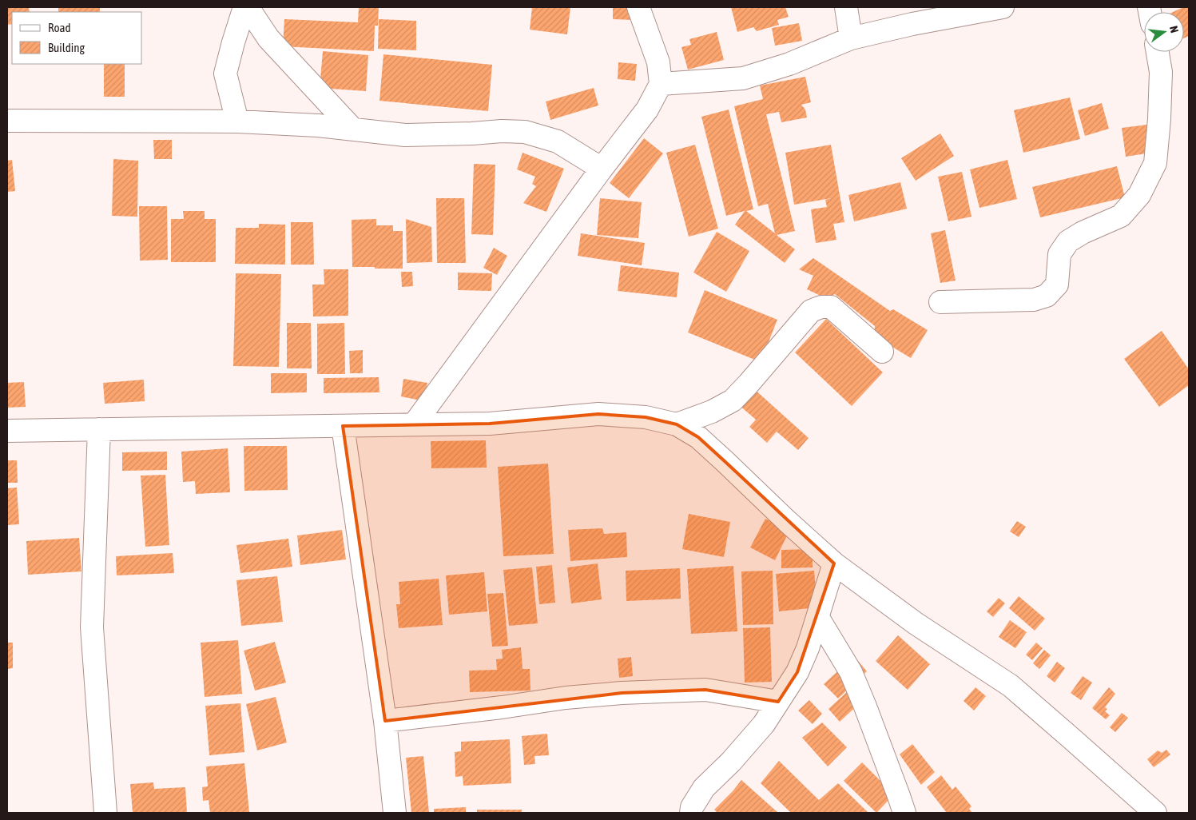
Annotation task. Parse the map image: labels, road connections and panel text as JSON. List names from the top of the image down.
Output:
{
  "legend": ["Road", "Building"],
  "north": "right"
}
